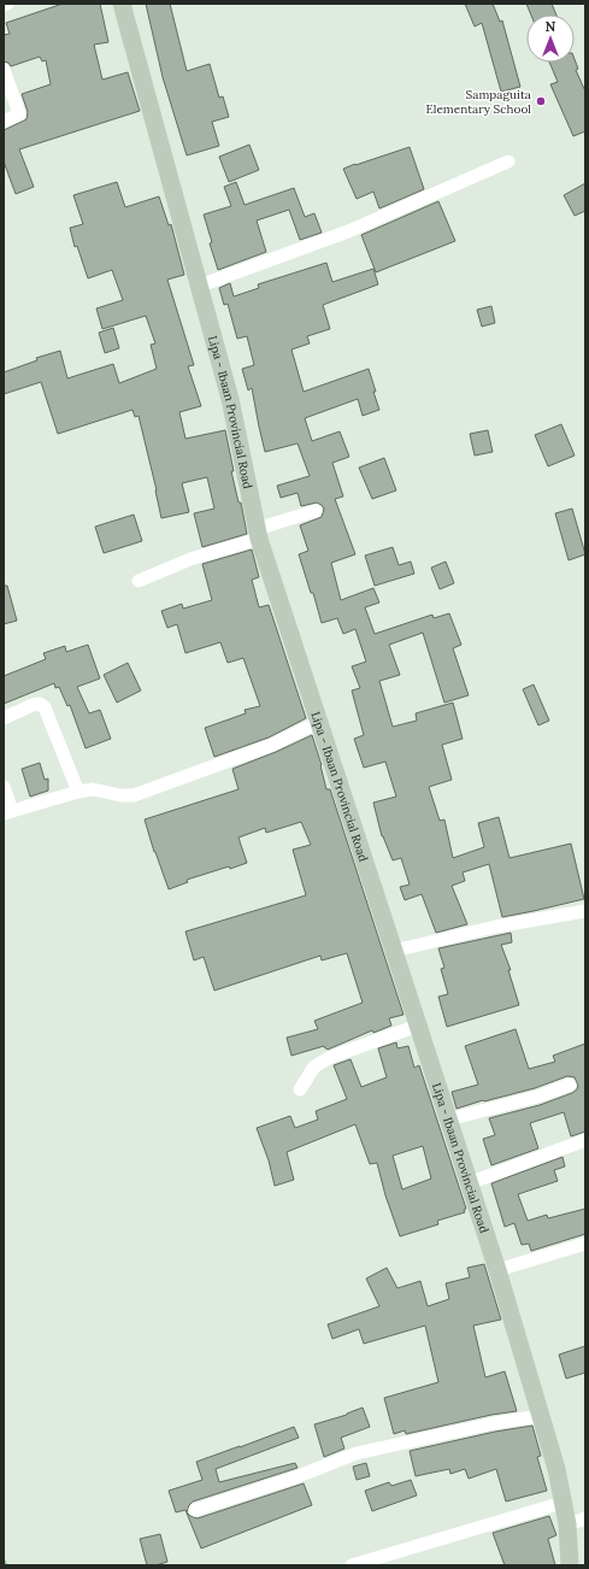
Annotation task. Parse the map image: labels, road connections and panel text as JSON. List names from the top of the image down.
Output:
{
  "streets": {
    "main road": ["Lipa - Ibaan Provincial Road"]
  },
  "places": ["Sampaguita Elementary School"],
  "north": "top"
}
